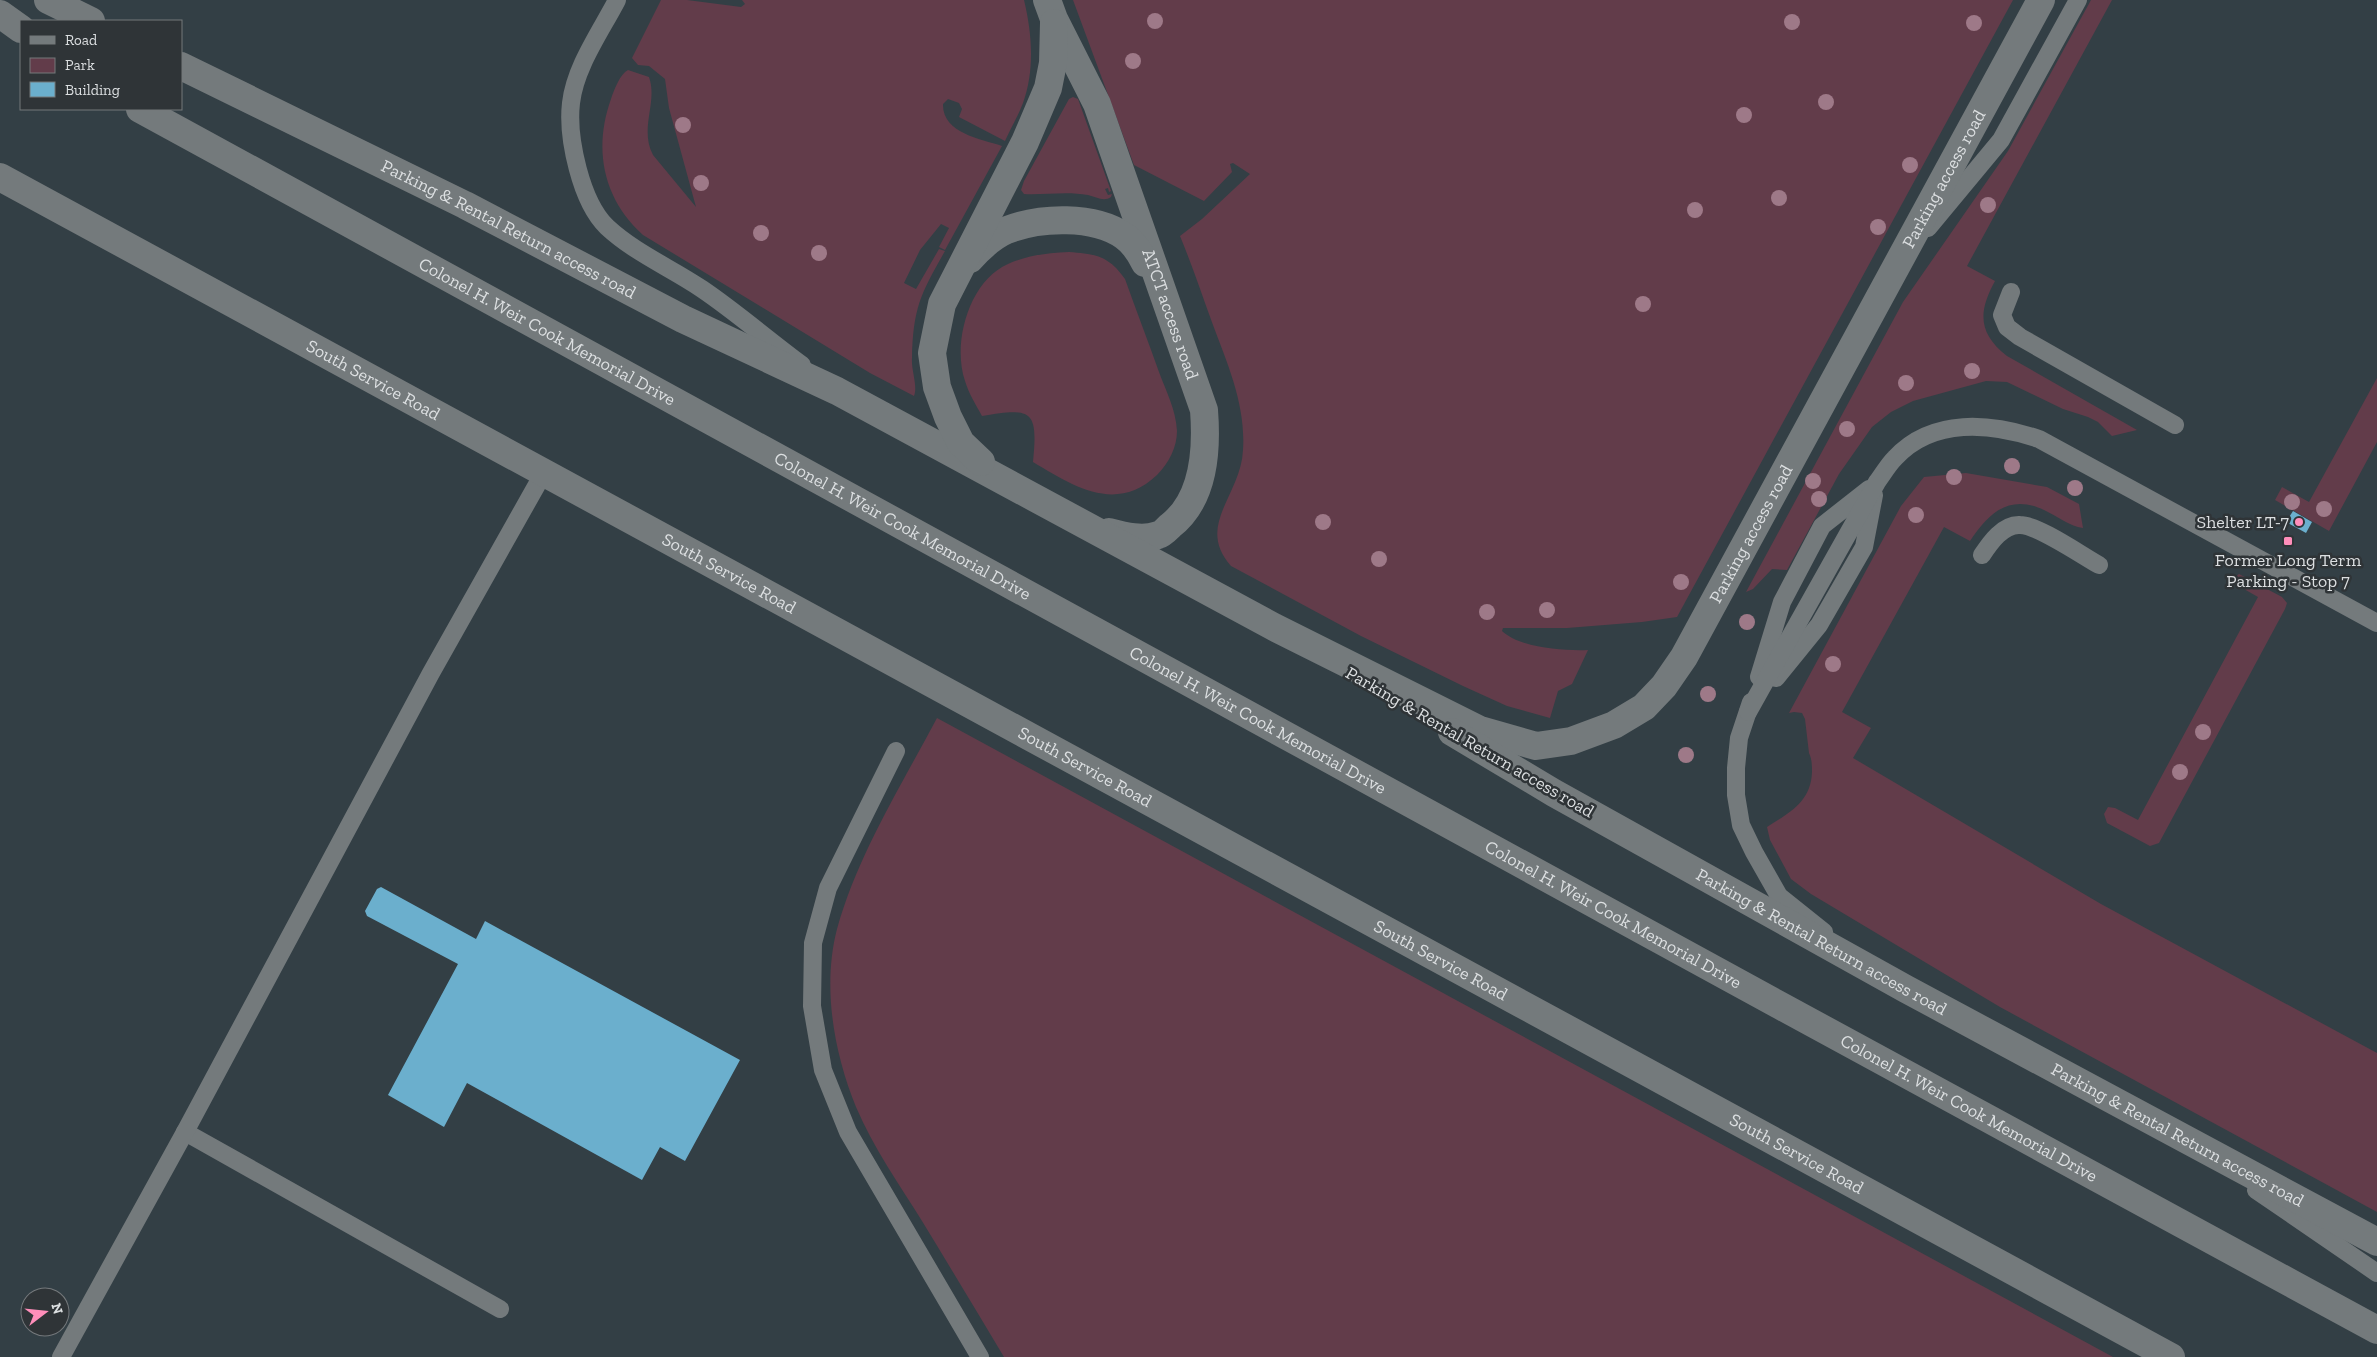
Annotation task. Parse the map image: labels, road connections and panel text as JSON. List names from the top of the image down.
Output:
{
  "streets": {
    "street": [
      "Parking access road",
      "Parking & Rental Return access road",
      "ATCT access road",
      "Colonel H. Weir Cook Memorial Drive",
      "South Service Road"
    ]
  },
  "crossings": [
    ["Parking access road", "Parking & Rental Return access road"],
    ["Parking & Rental Return access road", "ATCT access road"]
  ],
  "places": {
    "other": ["Shelter LT-7"],
    "transit": ["Former Long Term Parking - Stop 7"]
  },
  "legend": ["Road", "Park", "Building"],
  "north": "right"
}
